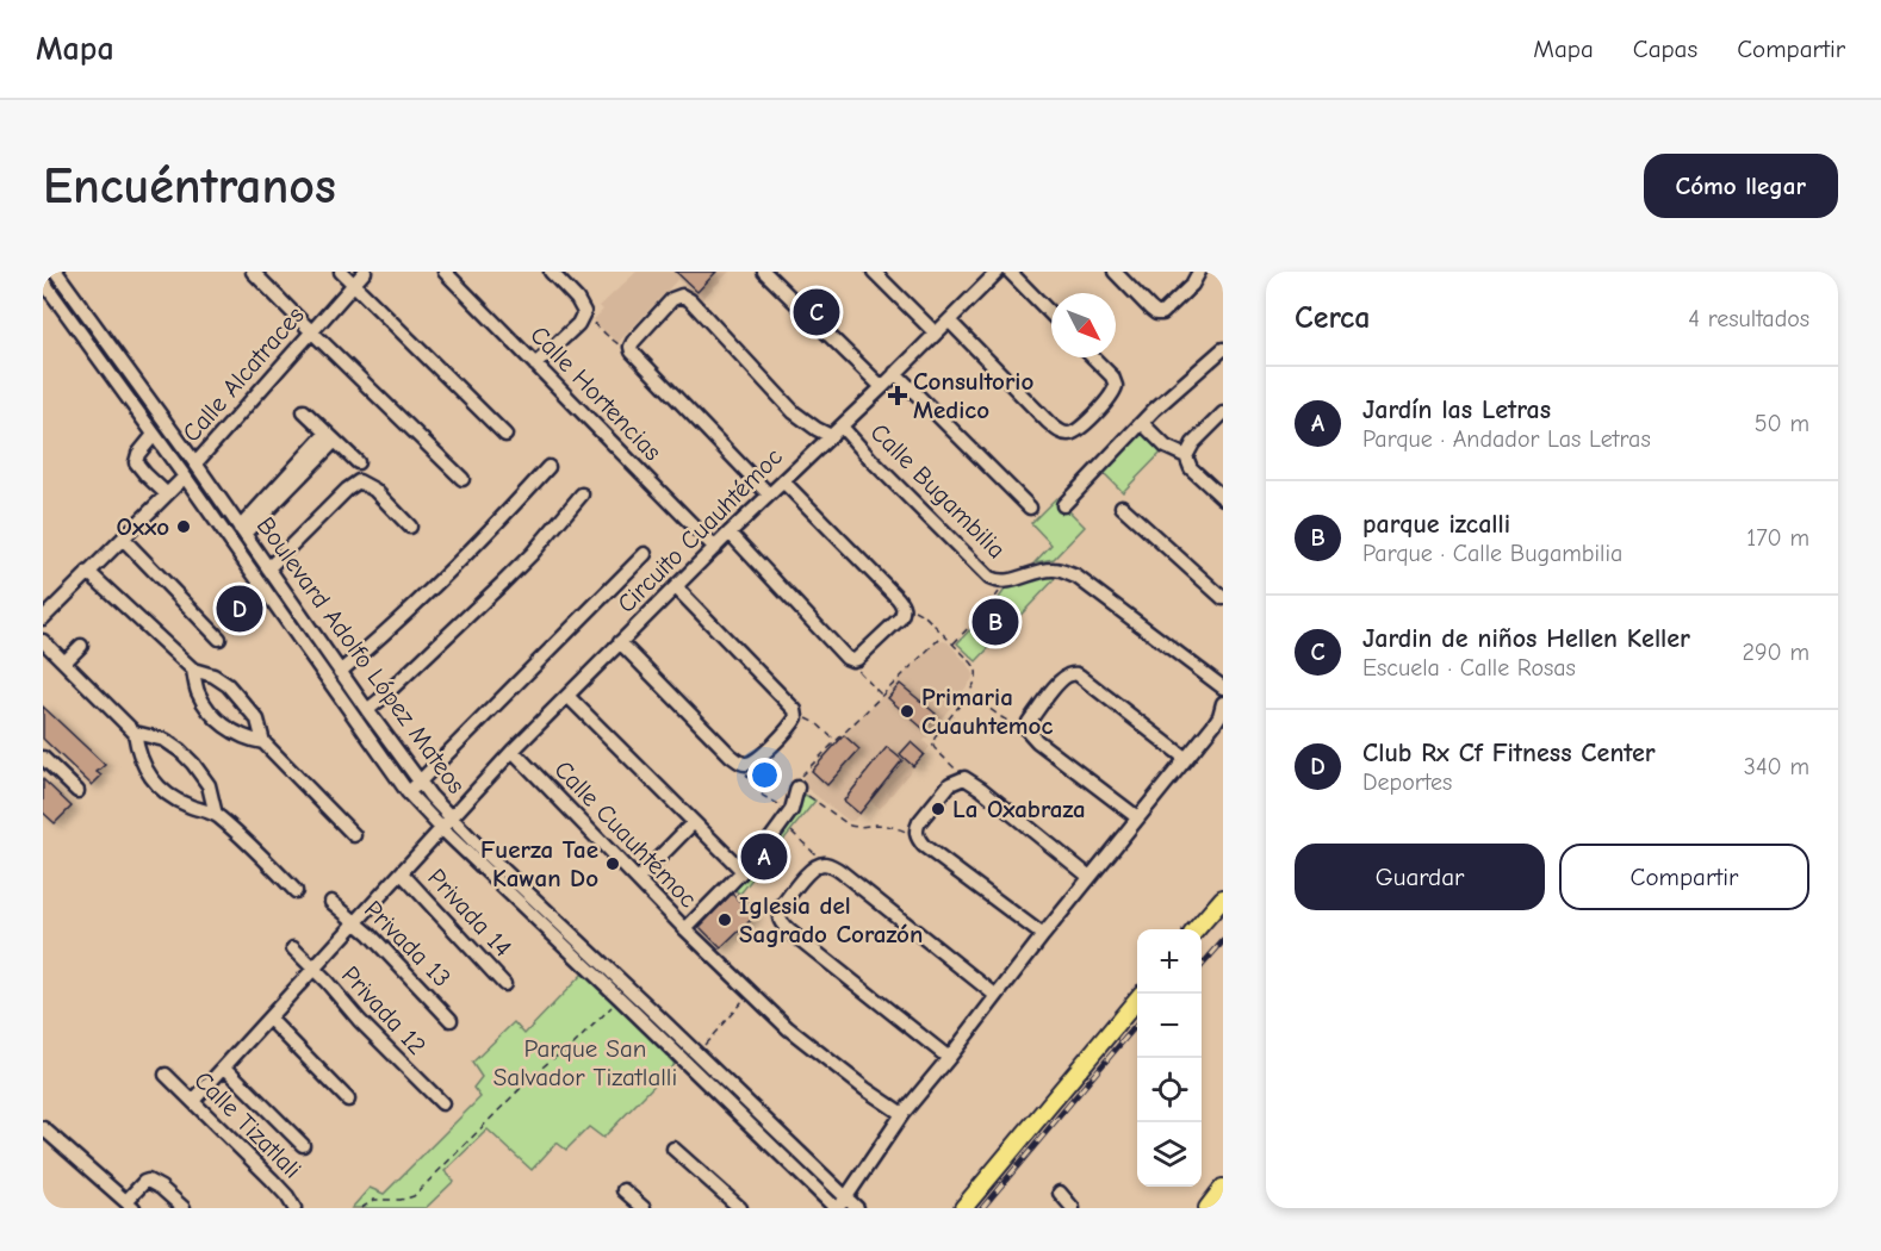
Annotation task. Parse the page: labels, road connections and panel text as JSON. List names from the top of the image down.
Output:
{
  "streets": {
    "street": [
      "Calle Alcatraces",
      "Calle Hortencias",
      "Calle Bugambilia",
      "Circuito Cuauhtémoc",
      "Boulevard Adolfo López Mateos",
      "Calle Cuauhtémoc",
      "Privada 14",
      "Privada 13",
      "Privada 12",
      "Calle Tizatlali"
    ]
  },
  "crossings": [
    ["Calle Alcatraces", "Boulevard Adolfo López Mateos"],
    ["Calle Hortencias", "Circuito Cuauhtémoc"],
    ["Calle Bugambilia", "Circuito Cuauhtémoc"],
    ["Circuito Cuauhtémoc", "Boulevard Adolfo López Mateos"],
    ["Circuito Cuauhtémoc", "Calle Cuauhtémoc"]
  ],
  "parks": ["Parque San Salvador Tizatlalli"],
  "places": {
    "health": ["Consultorio Medico"],
    "other": [
      "Oxxo",
      "Primaria Cuauhtemoc",
      "La Oxabraza",
      "Fuerza Tae Kawan Do",
      "Iglesia del Sagrado Corazón"
    ]
  },
  "north": "bottom right",
  "page": {
    "header": "Mapa",
    "nav": ["Mapa", "Capas", "Compartir"],
    "buttons": [
      "Cómo llegar",
      ["Guardar", "Compartir"]
    ],
    "title": "Encuéntranos",
    "heading": ["Cerca", "4 resultados"],
    "pins": [
      "C",
      "D",
      "B",
      "A"
    ],
    "list": [
      {
        "mark": "A",
        "name": "Jardín las Letras",
        "note": "Parque · Andador Las Letras",
        "value": "50 m"
      },
      {
        "mark": "B",
        "name": "parque izcalli",
        "note": "Parque · Calle Bugambilia",
        "value": "170 m"
      },
      {
        "mark": "C",
        "name": "Jardin de niños Hellen Keller",
        "note": "Escuela · Calle Rosas",
        "value": "290 m"
      },
      {
        "mark": "D",
        "name": "Club Rx Cf Fitness Center",
        "note": "Deportes",
        "value": "340 m"
      }
    ],
    "map_buttons": ["+", "−"]
  }
}
